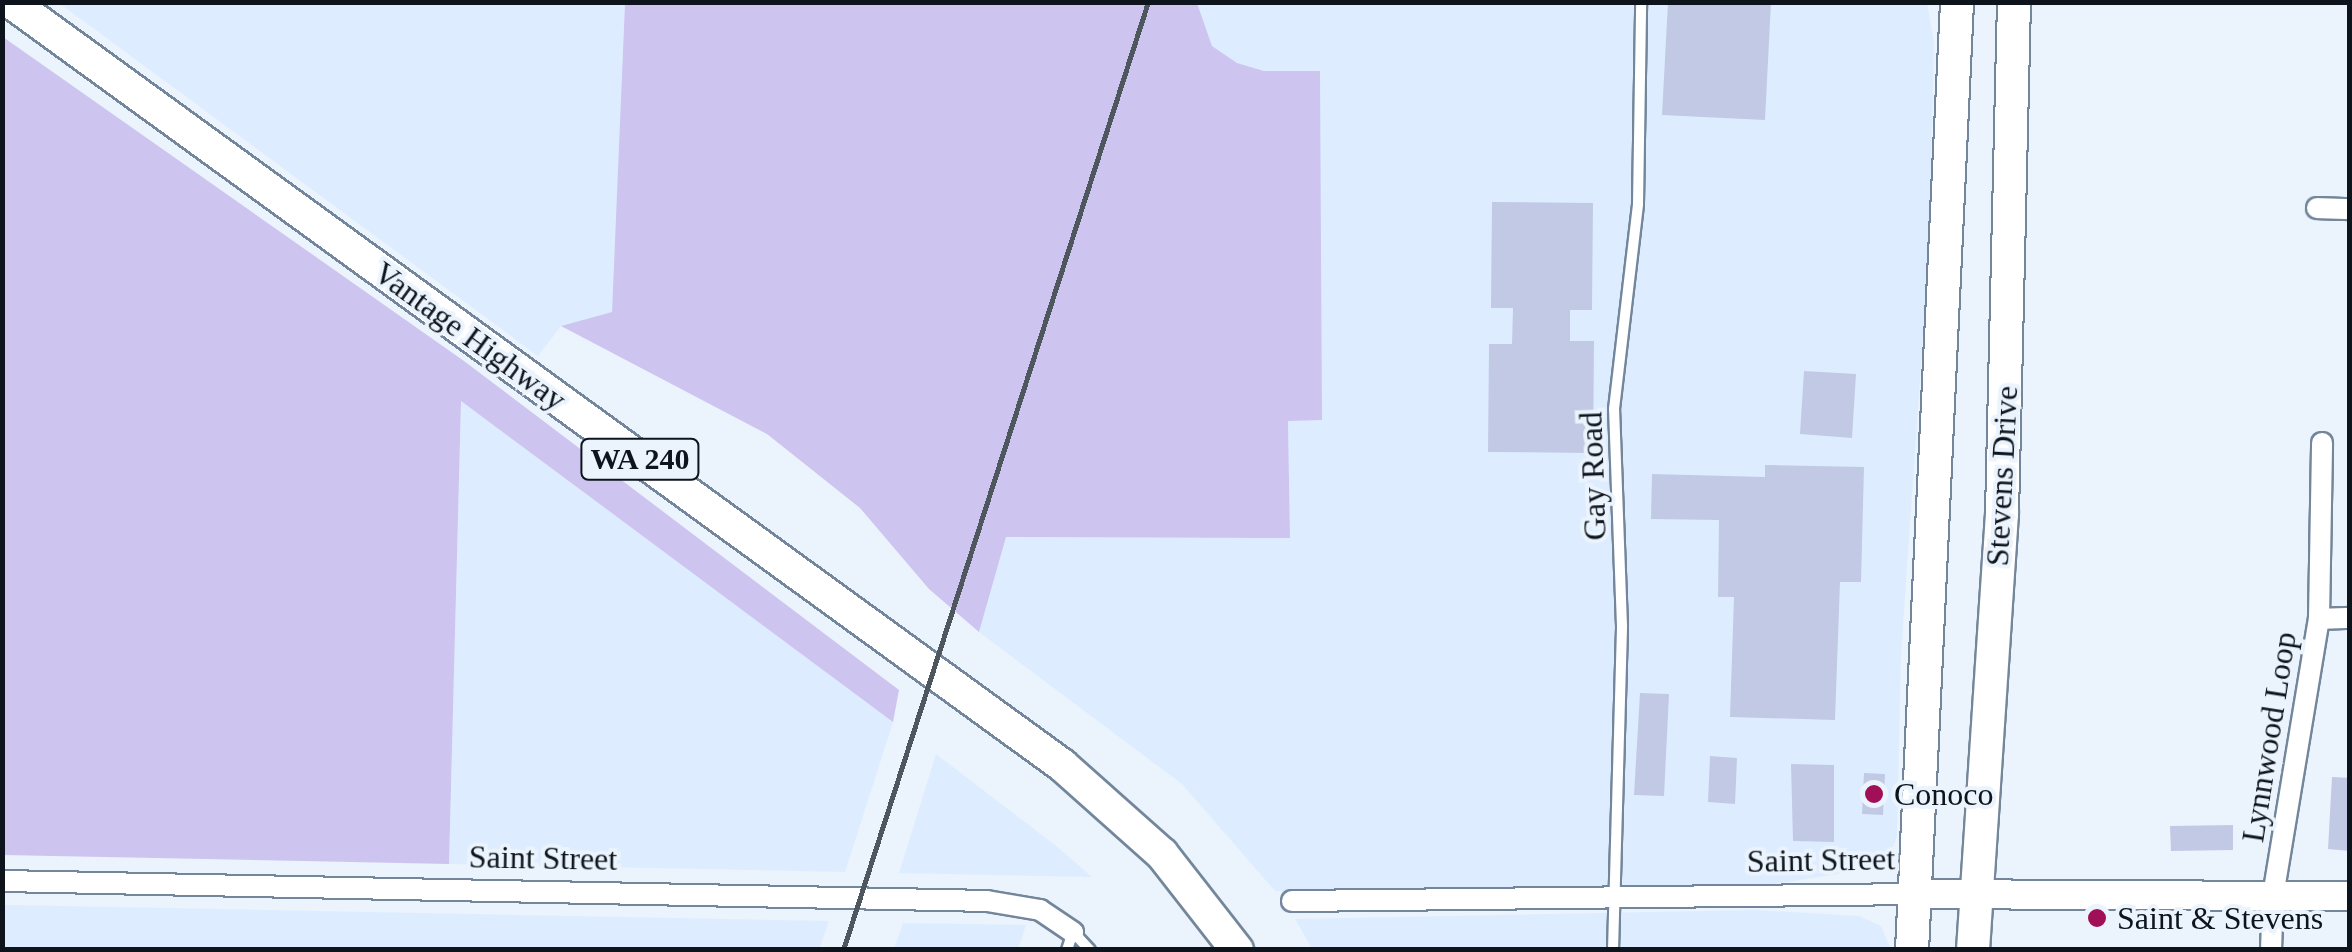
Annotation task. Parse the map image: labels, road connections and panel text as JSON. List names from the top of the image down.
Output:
{
  "streets": {
    "main road": ["Vantage Highway", "WA 240", "Stevens Drive"],
    "street": ["Lynnwood Loop", "Saint Street"],
    "lane": ["Gay Road"]
  },
  "crossings": [
    ["Gay Road", "Saint Street"],
    ["Stevens Drive", "Saint Street"],
    ["Lynnwood Loop", "Saint Street"]
  ],
  "places": ["Conoco", "Saint & Stevens"]
}
